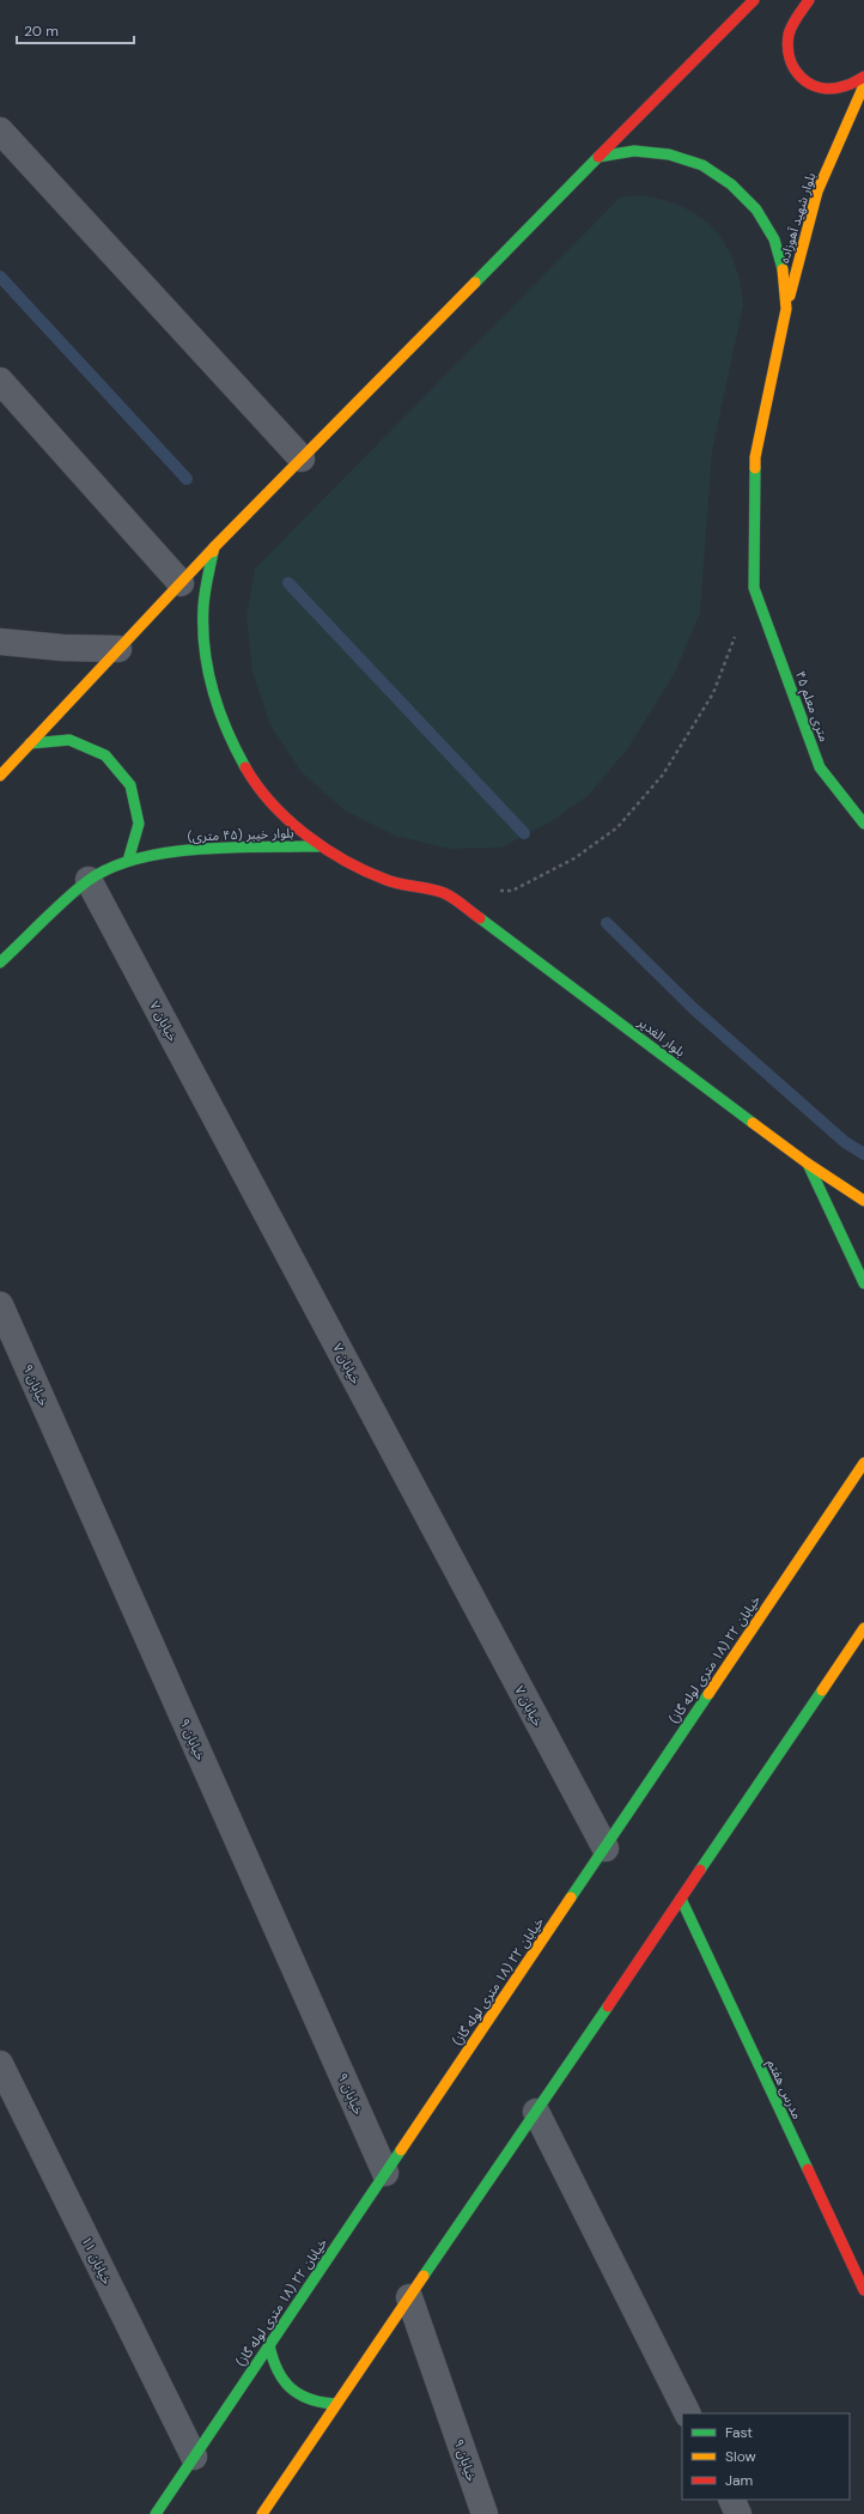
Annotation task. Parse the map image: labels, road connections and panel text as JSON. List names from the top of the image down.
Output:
{
  "streets": {
    "main road": [
      "بلوار شهید آهوزاده",
      "۴۵ متری معلم",
      "بلوار خیبر (۴۵ متری)",
      "بلوار الغدیر",
      "خیابان ۲۲ (۱۸ متری لوله گاز)",
      "مدرس هفتم"
    ],
    "street": ["خیابان ۷", "خیابان ۹", "خیابان ۱۱"]
  },
  "crossings": [
    ["بلوار خیبر (۴۵ متری)", "خیابان ۷"],
    ["خیابان ۷", "خیابان ۲۲ (۱۸ متری لوله گاز)"],
    ["خیابان ۹", "خیابان ۲۲ (۱۸ متری لوله گاز)"],
    ["خیابان ۲۲ (۱۸ متری لوله گاز)", "خیابان ۱۱"]
  ],
  "legend": ["Fast", "Slow", "Jam"],
  "scale_bar": "20 m"
}
